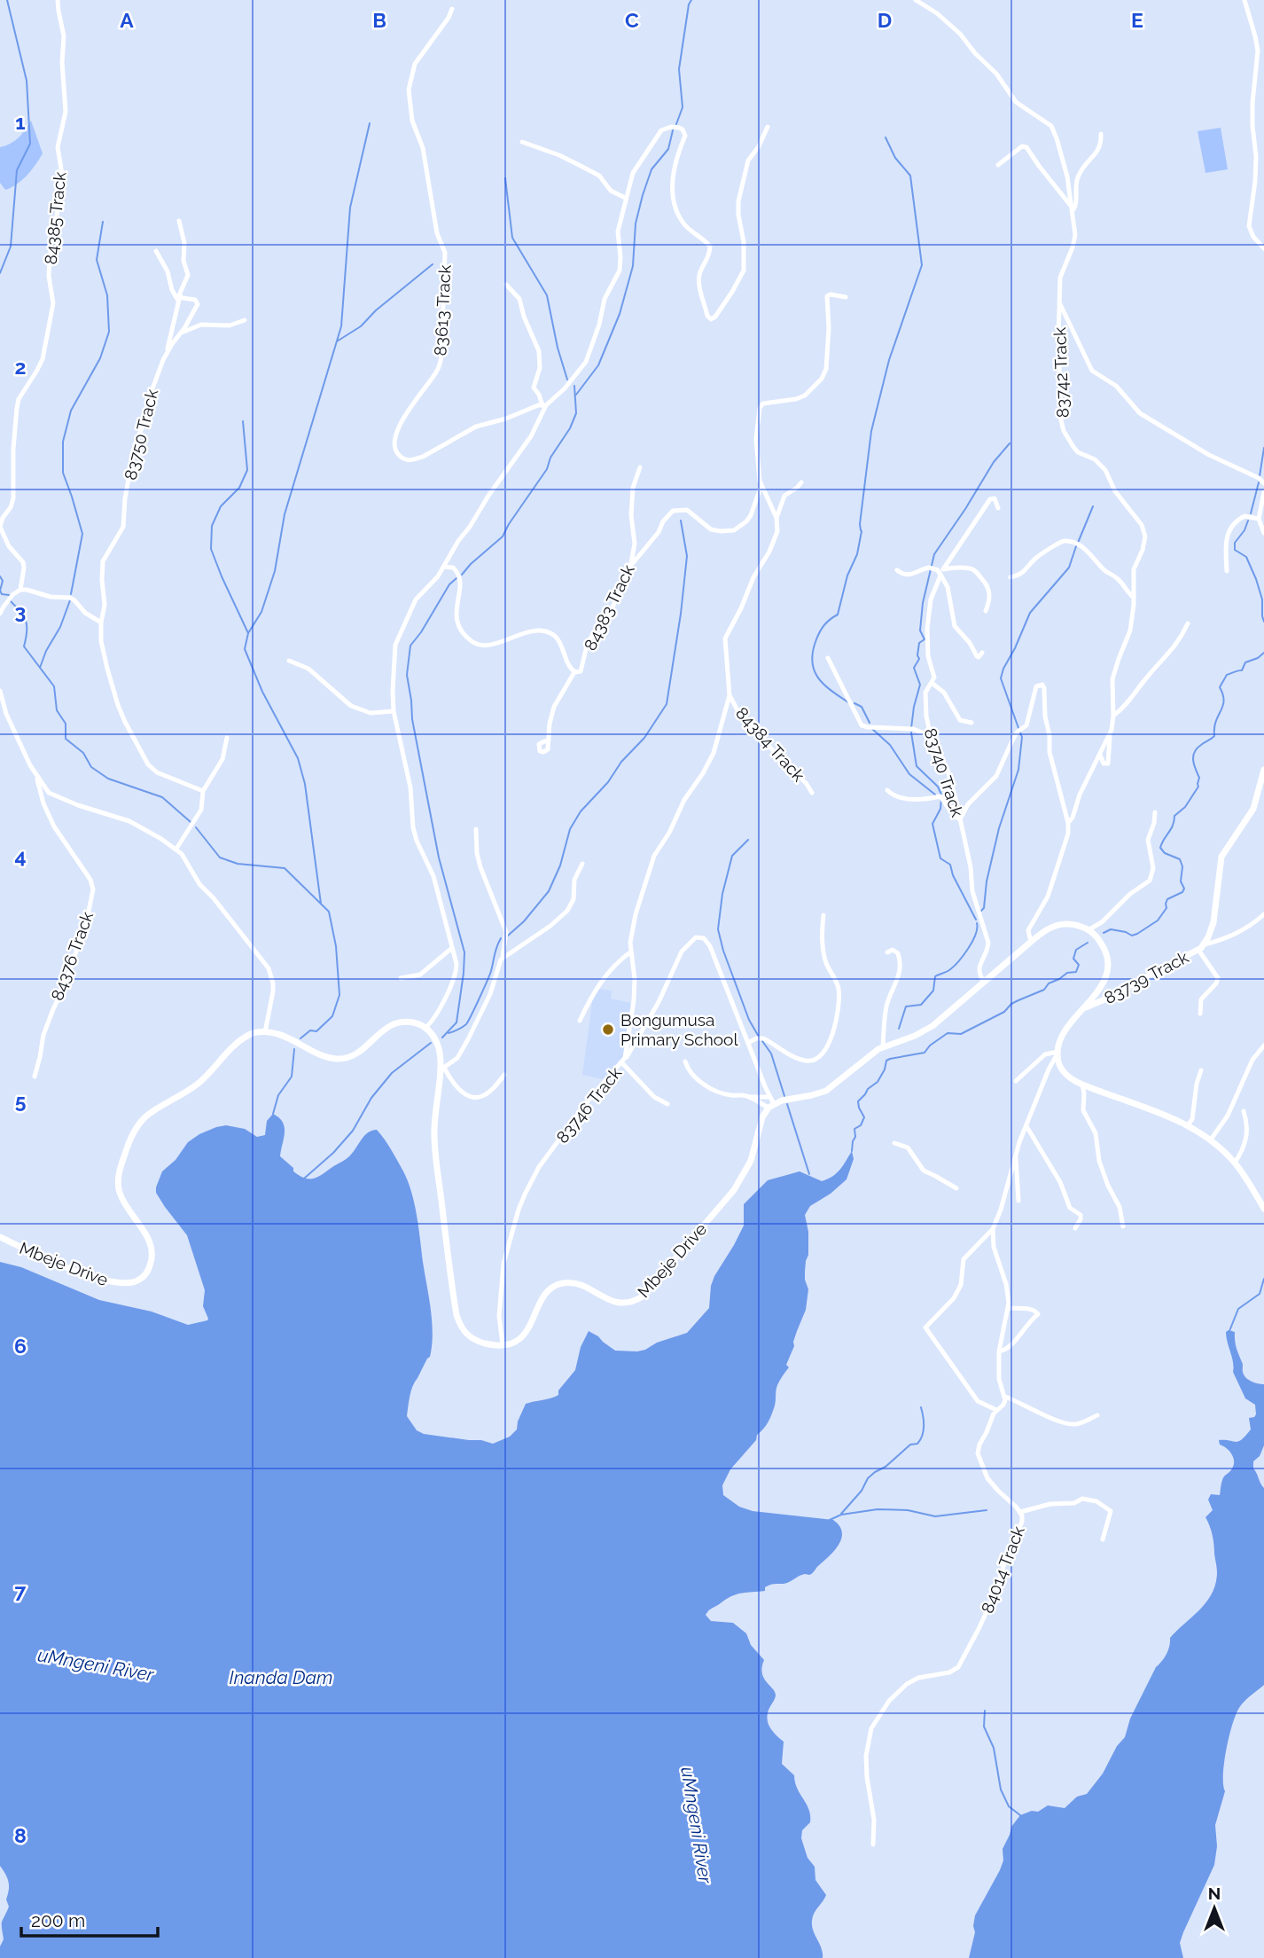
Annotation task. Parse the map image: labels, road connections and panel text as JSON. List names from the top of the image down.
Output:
{
  "streets": {
    "street": [
      "84385 Track",
      "83613 Track",
      "83742 Track",
      "83750 Track",
      "84383 Track",
      "84384 Track",
      "83740 Track",
      "84376 Track",
      "83739 Track",
      "83746 Track",
      "Mbeje Drive",
      "84014 Track"
    ]
  },
  "crossings": [
    ["84384 Track", "83746 Track"],
    ["83746 Track", "Mbeje Drive"]
  ],
  "water": ["uMngeni River", "Inanda Dam"],
  "places": ["Bongumusa Primary School"],
  "scale_bar": "200 m",
  "north": "top",
  "grid": {
    "columns": [
      "A",
      "B",
      "C",
      "D",
      "E"
    ],
    "rows": [
      "1",
      "2",
      "3",
      "4",
      "5",
      "6",
      "7",
      "8"
    ]
  }
}
